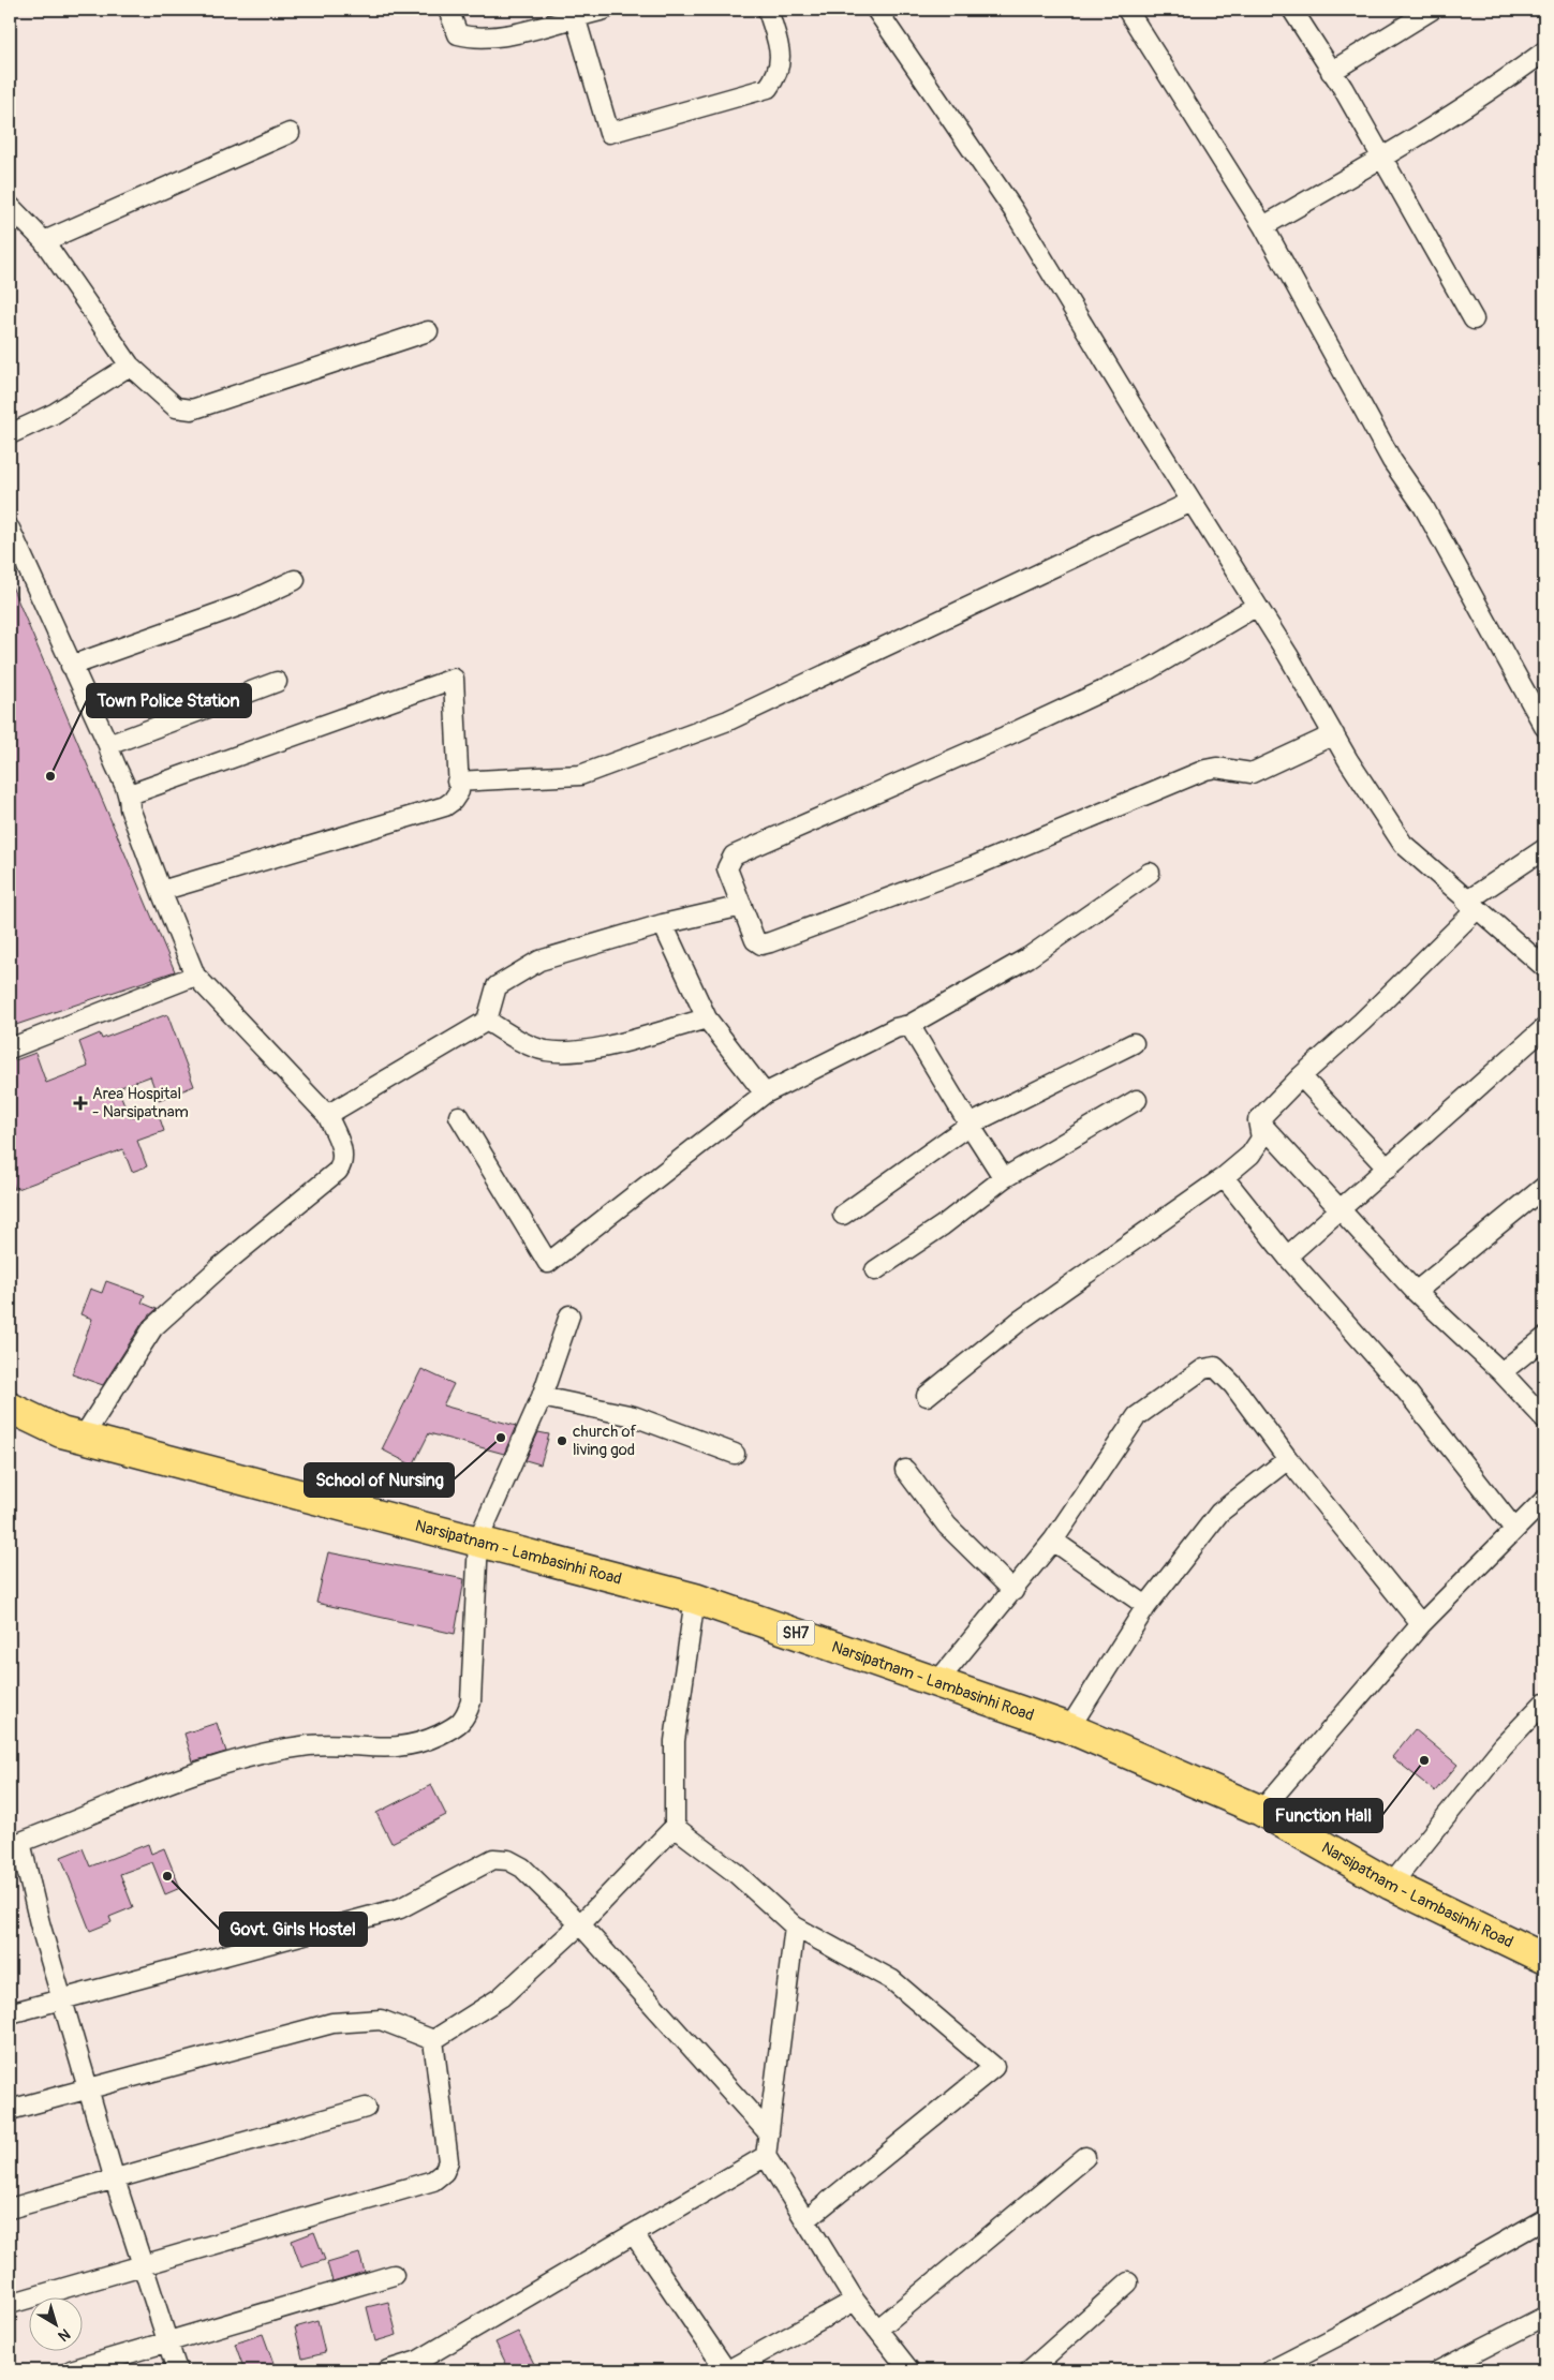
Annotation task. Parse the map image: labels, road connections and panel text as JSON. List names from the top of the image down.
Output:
{
  "streets": {
    "main road": ["Narsipatnam - Lambasinhi Road", "SH7"]
  },
  "places": {
    "other": [
      "Town Police Station",
      "School of Nursing",
      "church of living god",
      "Function Hall",
      "Govt. Girls Hostel"
    ],
    "health": ["Area Hospital - Narsipatnam"]
  },
  "north": "bottom right"
}
